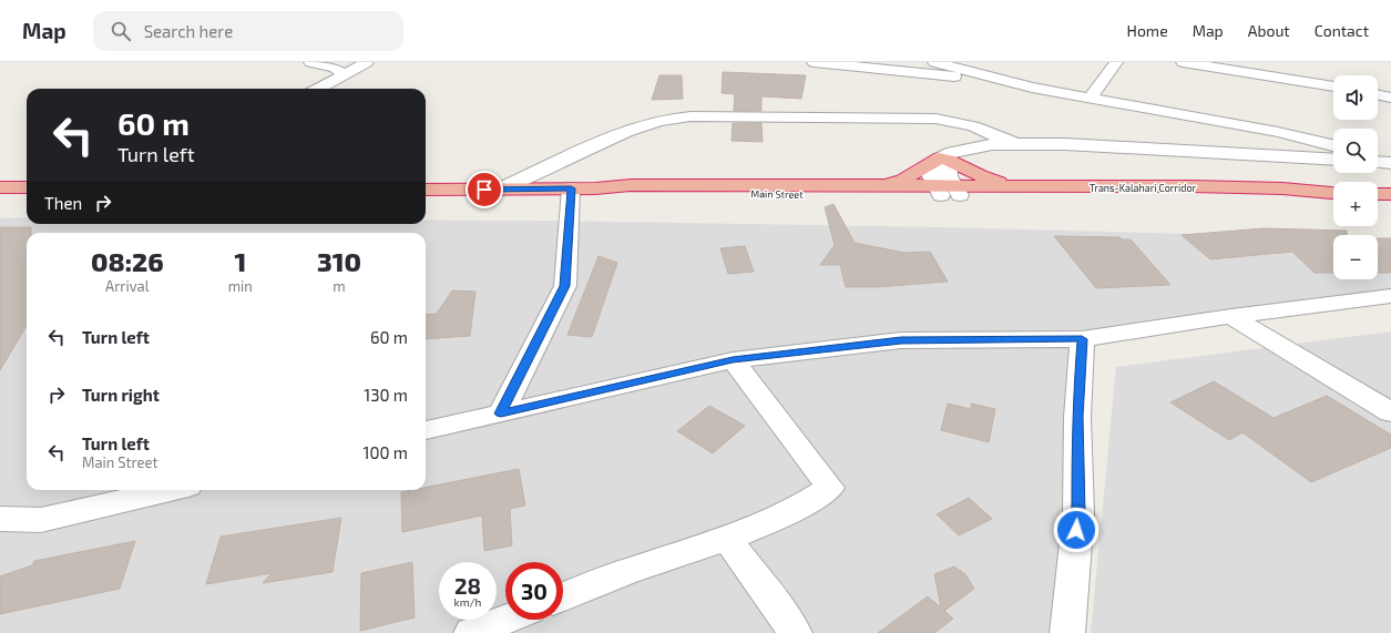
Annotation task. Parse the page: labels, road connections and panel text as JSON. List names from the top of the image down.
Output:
{
  "streets": {
    "highway": ["Trans-Kalahari Corridor", "Main Street"]
  },
  "crossings": [
    ["Trans-Kalahari Corridor", "Main Street"]
  ],
  "page": {
    "header": "Map",
    "search": "Search here",
    "nav": [
      "Home",
      "Map",
      "About",
      "Contact"
    ],
    "map_buttons": ["+", "−"],
    "turn": ["60 m", "Turn left"],
    "then": "Then",
    "eta": [
      "08:26",
      "Arrival",
      "1",
      "min",
      "310",
      "m"
    ],
    "list": [
      {
        "name": "Turn left",
        "value": "60 m"
      },
      {
        "name": "Turn right",
        "value": "130 m"
      },
      {
        "name": "Turn left",
        "note": "Main Street",
        "value": "100 m"
      }
    ],
    "speed": "28 km/h",
    "limit": "30"
  }
}
